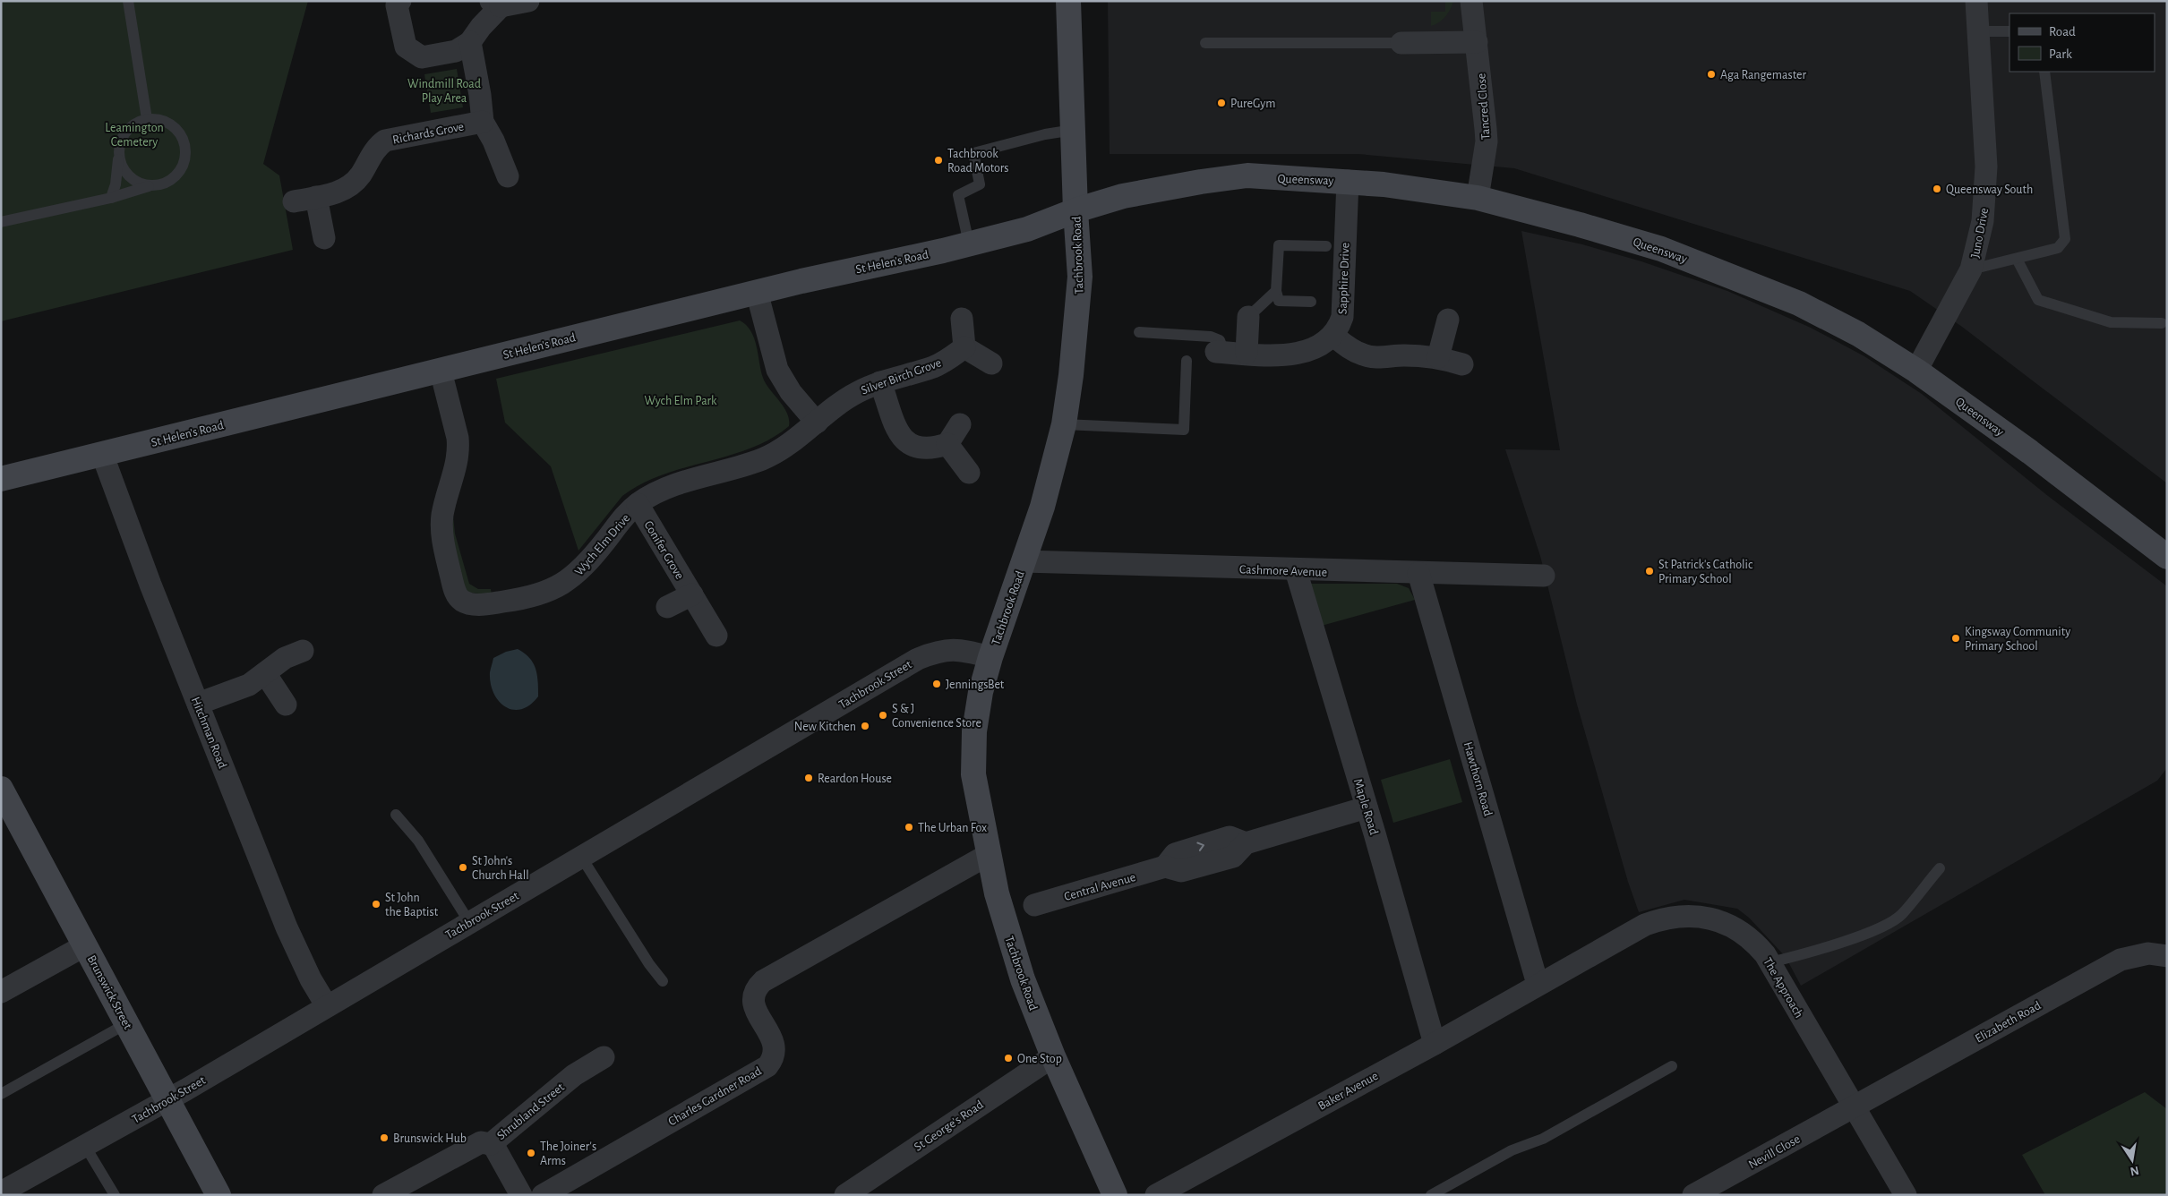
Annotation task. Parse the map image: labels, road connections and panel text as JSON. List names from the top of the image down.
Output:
{
  "streets": {
    "street": [
      "Tancred Close",
      "Richards Grove",
      "Queensway",
      "Juno Drive",
      "Tachbrook Road",
      "St Helen's Road",
      "Sapphire Drive",
      "Silver Birch Grove",
      "Wych Elm Drive",
      "Conifer Grove",
      "Cashmore Avenue",
      "Tachbrook Street",
      "Hitchman Road",
      "Hawthorn Road",
      "Maple Road",
      "Central Avenue",
      "The Approach",
      "Brunswick Street",
      "Elizabeth Road",
      "Baker Avenue",
      "Charles Gardner Road",
      "Shrubland Street",
      "St George's Road",
      "Nevill Close"
    ]
  },
  "crossings": [
    ["Tancred Close", "Queensway"],
    ["Queensway", "Juno Drive"],
    ["Queensway", "Tachbrook Road"],
    ["Queensway", "St Helen's Road"],
    ["Queensway", "Sapphire Drive"],
    ["Tachbrook Road", "St Helen's Road"],
    ["Tachbrook Road", "Cashmore Avenue"],
    ["Tachbrook Road", "Tachbrook Street"],
    ["Tachbrook Road", "Charles Gardner Road"],
    ["Tachbrook Road", "St George's Road"],
    ["St Helen's Road", "Wych Elm Drive"],
    ["St Helen's Road", "Hitchman Road"],
    ["Silver Birch Grove", "Wych Elm Drive"],
    ["Wych Elm Drive", "Conifer Grove"],
    ["Cashmore Avenue", "Hawthorn Road"],
    ["Cashmore Avenue", "Maple Road"],
    ["Tachbrook Street", "Hitchman Road"],
    ["Tachbrook Street", "Brunswick Street"],
    ["Hawthorn Road", "The Approach"],
    ["Hawthorn Road", "Baker Avenue"],
    ["Maple Road", "Central Avenue"],
    ["Maple Road", "Baker Avenue"],
    ["The Approach", "Elizabeth Road"],
    ["The Approach", "Baker Avenue"],
    ["The Approach", "Nevill Close"],
    ["Elizabeth Road", "Nevill Close"]
  ],
  "parks": ["Windmill Road Play Area", "Leamington Cemetery", "Wych Elm Park"],
  "places": [
    "Aga Rangemaster",
    "PureGym",
    "Tachbrook Road Motors",
    "Queensway South",
    "St Patrick's Catholic Primary School",
    "Kingsway Community Primary School",
    "JenningsBet",
    "S & J Convenience Store",
    "New Kitchen",
    "Reardon House",
    "The Urban Fox",
    "St John's Church Hall",
    "St John the Baptist",
    "One Stop",
    "Brunswick Hub",
    "The Joiner's Arms"
  ],
  "legend": ["Road", "Park"],
  "north": "bottom"
}
